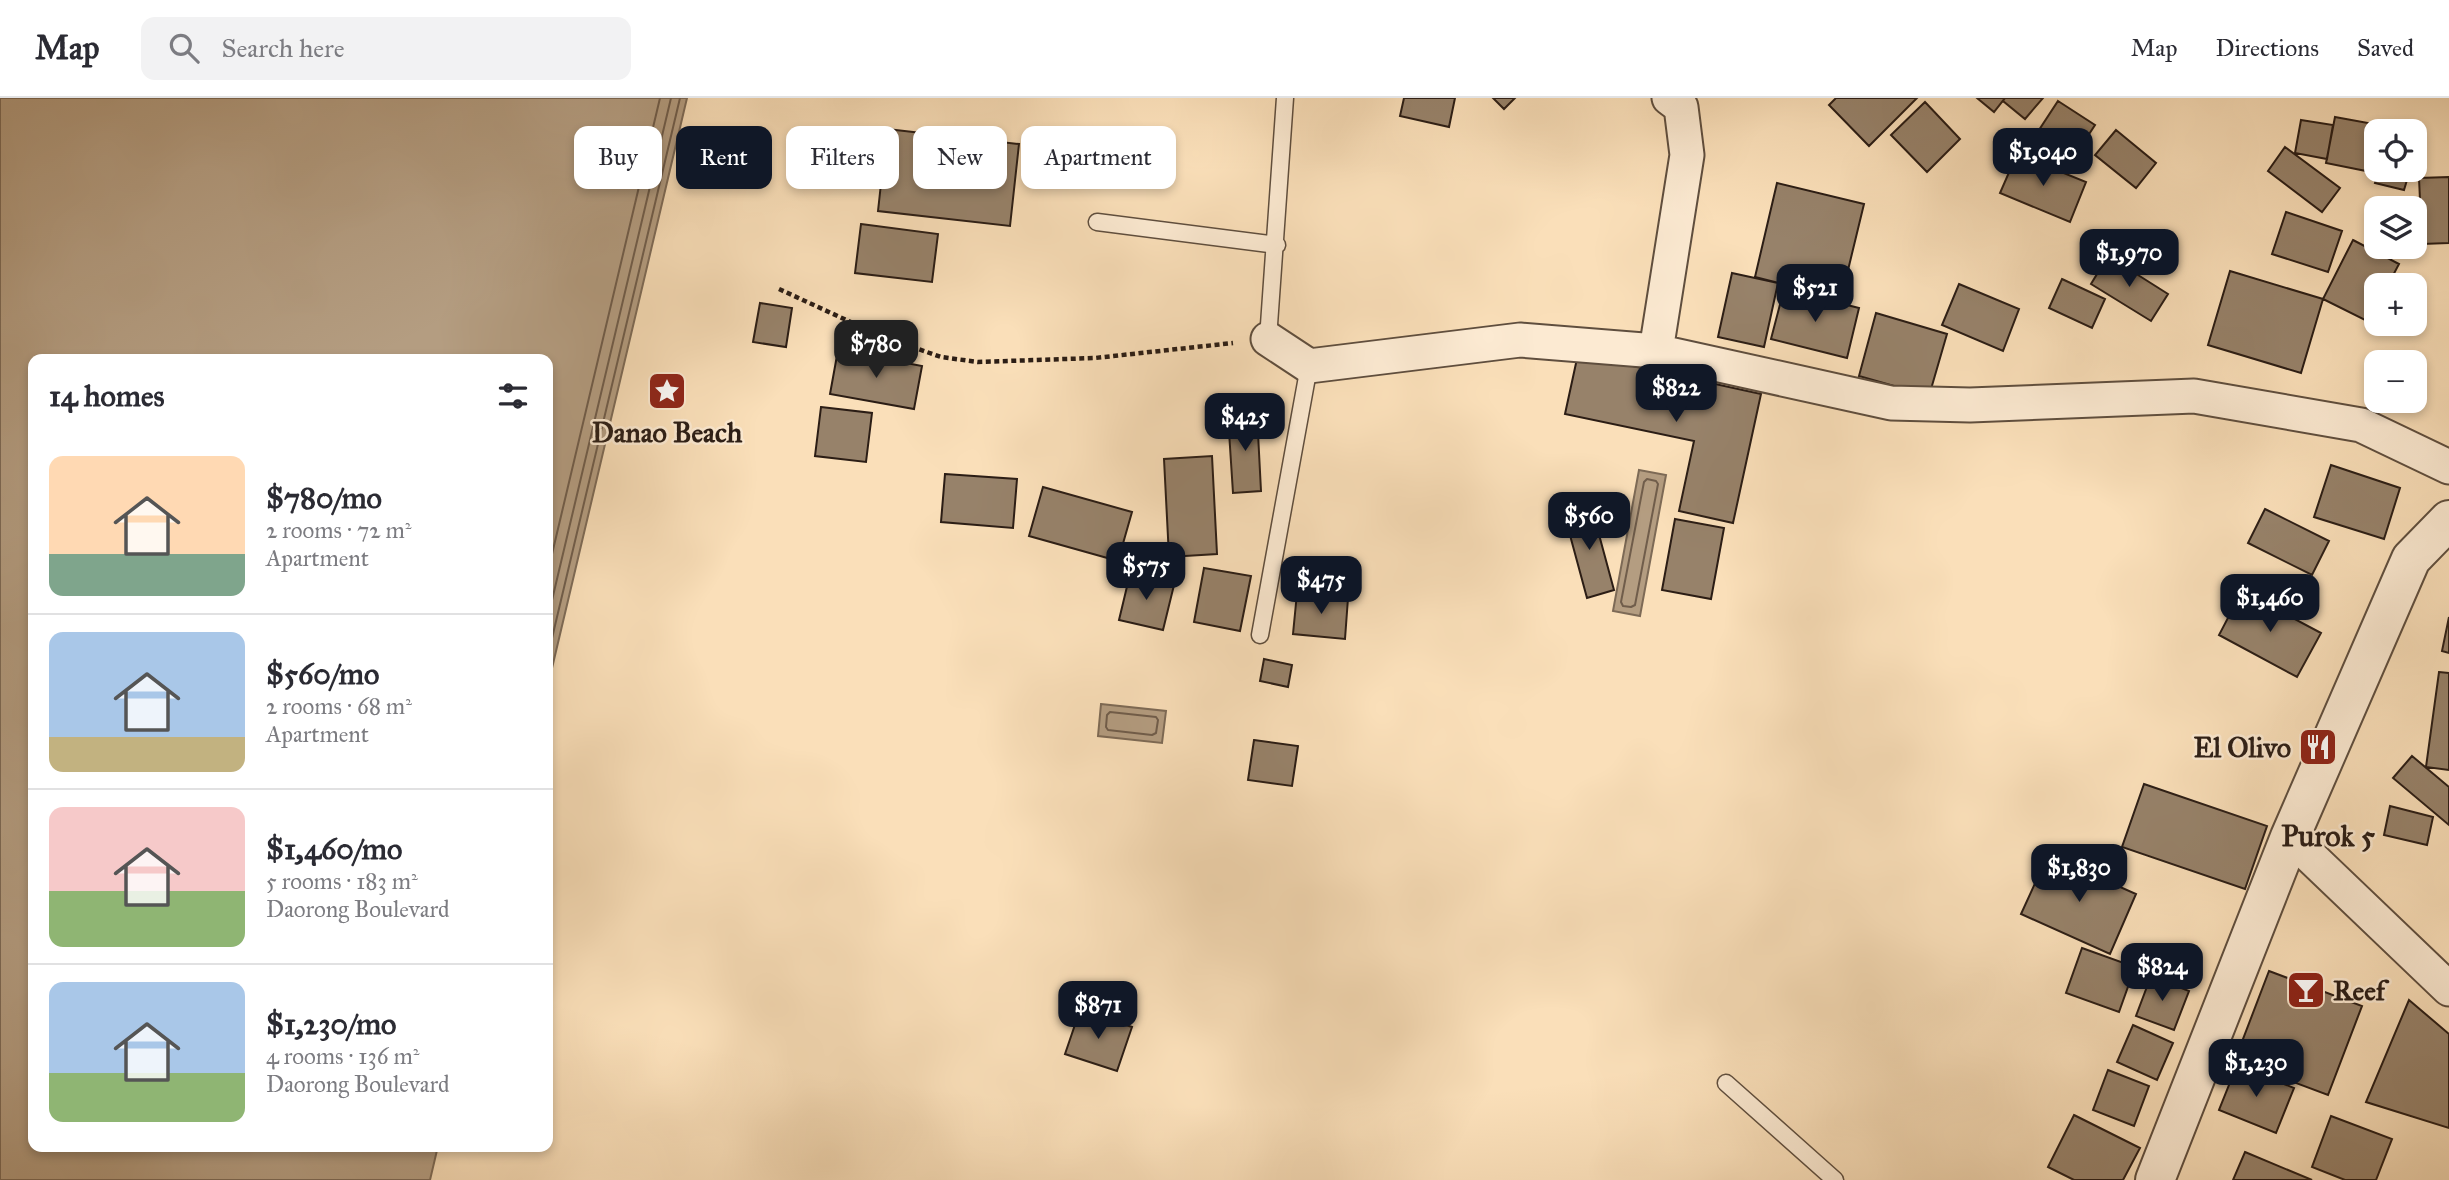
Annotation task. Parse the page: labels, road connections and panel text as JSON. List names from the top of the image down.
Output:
{
  "districts": ["Purok 5"],
  "places": {
    "place": ["Danao Beach"],
    "restaurant": ["El Olivo"],
    "bar": ["Reef"]
  },
  "page": {
    "header": "Map",
    "search": "Search here",
    "nav": ["Map", "Directions", "Saved"],
    "map_buttons": ["+", "−"],
    "chip": [
      "Buy",
      "Rent",
      "Filters",
      "New",
      "Apartment"
    ],
    "price": [
      "$1,040",
      "$1,970",
      "$521",
      "$780",
      "$822",
      "$425",
      "$560",
      "$575",
      "$475",
      "$1,460",
      "$1,830",
      "$824",
      "$871",
      "$1,230"
    ],
    "heading": "14 homes",
    "list": [
      {
        "name": "$780/mo",
        "note": "2 rooms · 72 m² · Apartment"
      },
      {
        "name": "$560/mo",
        "note": "2 rooms · 68 m² · Apartment"
      },
      {
        "name": "$1,460/mo",
        "note": "5 rooms · 183 m² · Daorong Boulevard"
      },
      {
        "name": "$1,230/mo",
        "note": "4 rooms · 136 m² · Daorong Boulevard"
      }
    ]
  }
}
